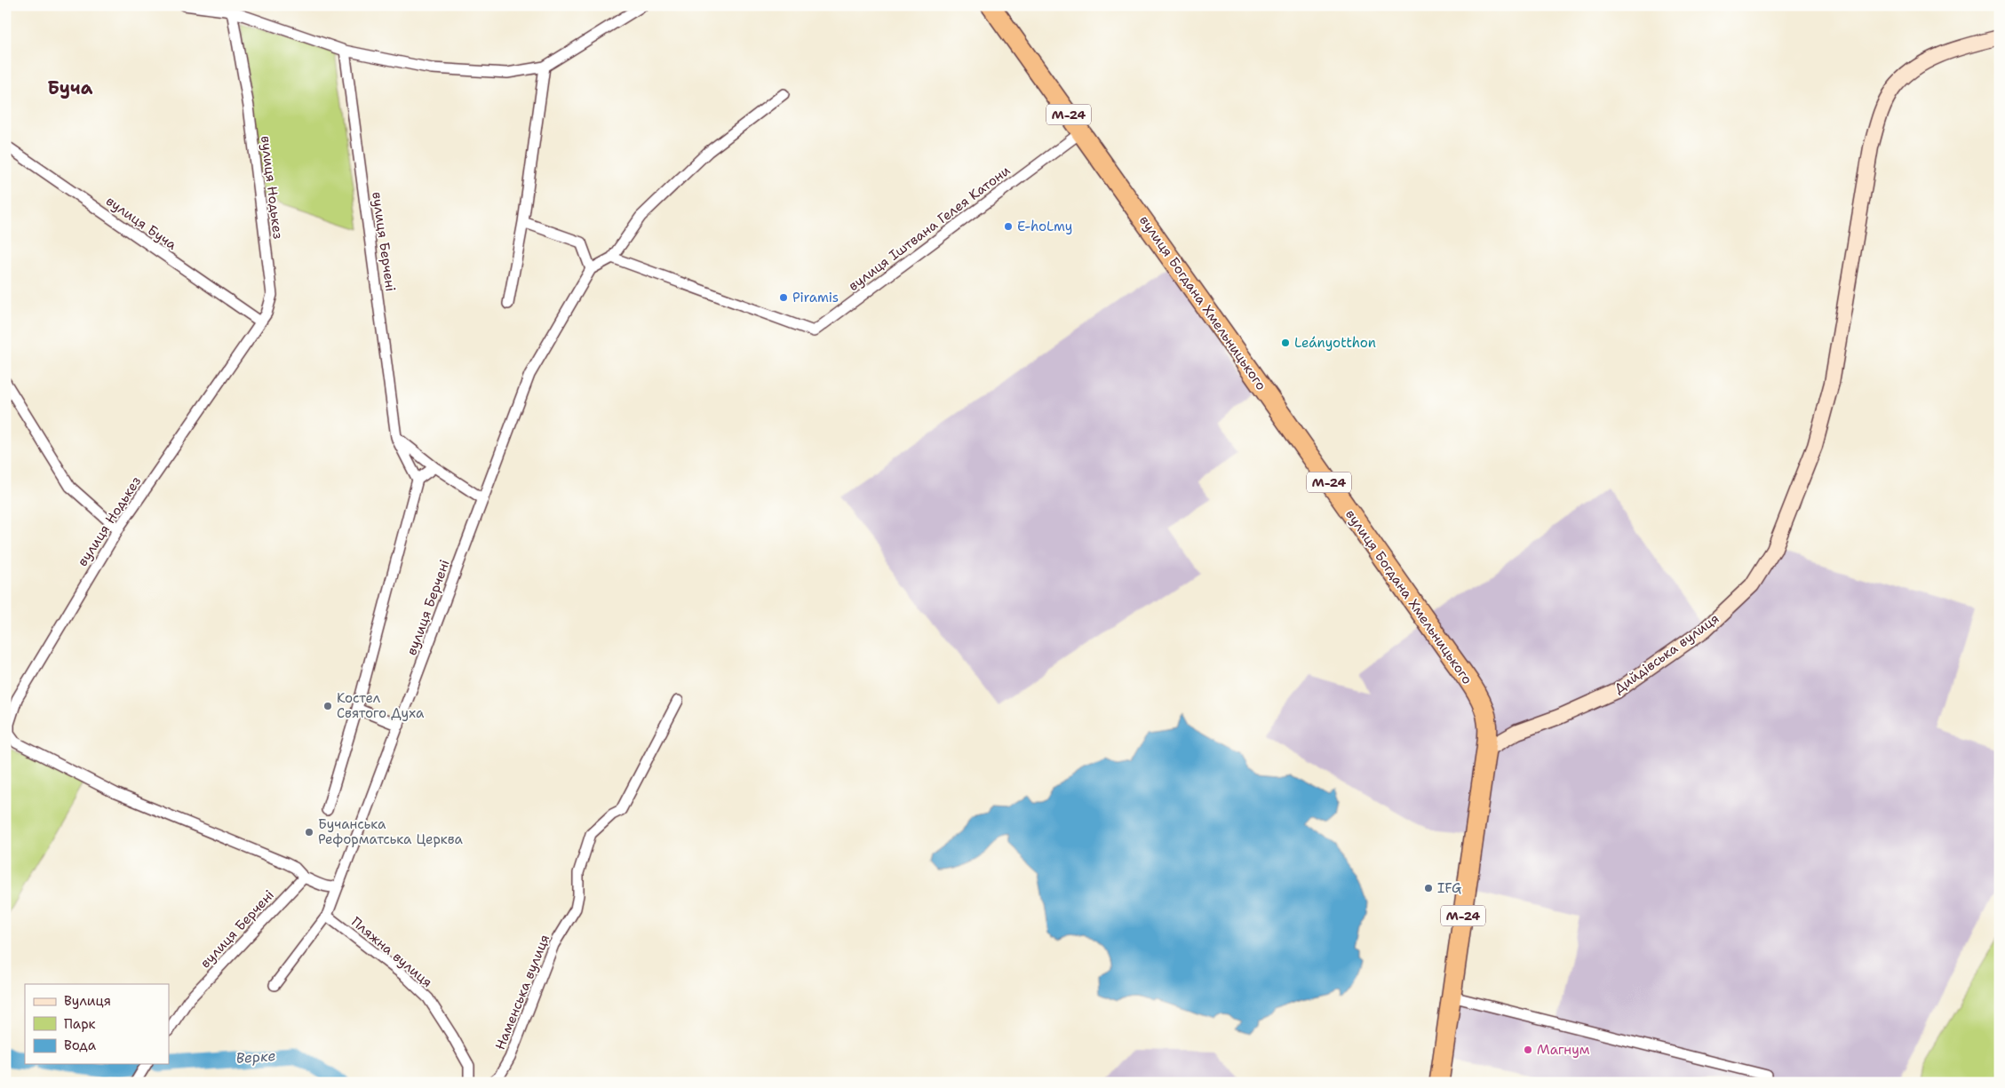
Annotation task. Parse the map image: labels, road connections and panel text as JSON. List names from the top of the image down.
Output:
{
  "streets": {
    "highway": ["М-24", "вулиця Богдана Хмельницького"],
    "street": [
      "вулиця Нодькез",
      "вулиця Буча",
      "вулиця Іштвана Гелея Катони",
      "вулиця Берчені",
      "Дийдівська вулиця",
      "Пляжна вулиця",
      "Наменська вулиця"
    ]
  },
  "crossings": [
    ["вулиця Нодькез", "вулиця Буча"],
    ["вулиця Іштвана Гелея Катони", "вулиця Богдана Хмельницького"],
    ["вулиця Берчені", "Пляжна вулиця"],
    ["вулиця Богдана Хмельницького", "Дийдівська вулиця"]
  ],
  "districts": ["Буча"],
  "water": ["Верке"],
  "places": [
    "E-hoLmy",
    "Piramis",
    "Leányotthon",
    "Костел Святого Духа",
    "Бучанська Реформатська Церква",
    "IFG",
    "Магнум"
  ],
  "legend": ["Вулиця", "Парк", "Вода"]
}
